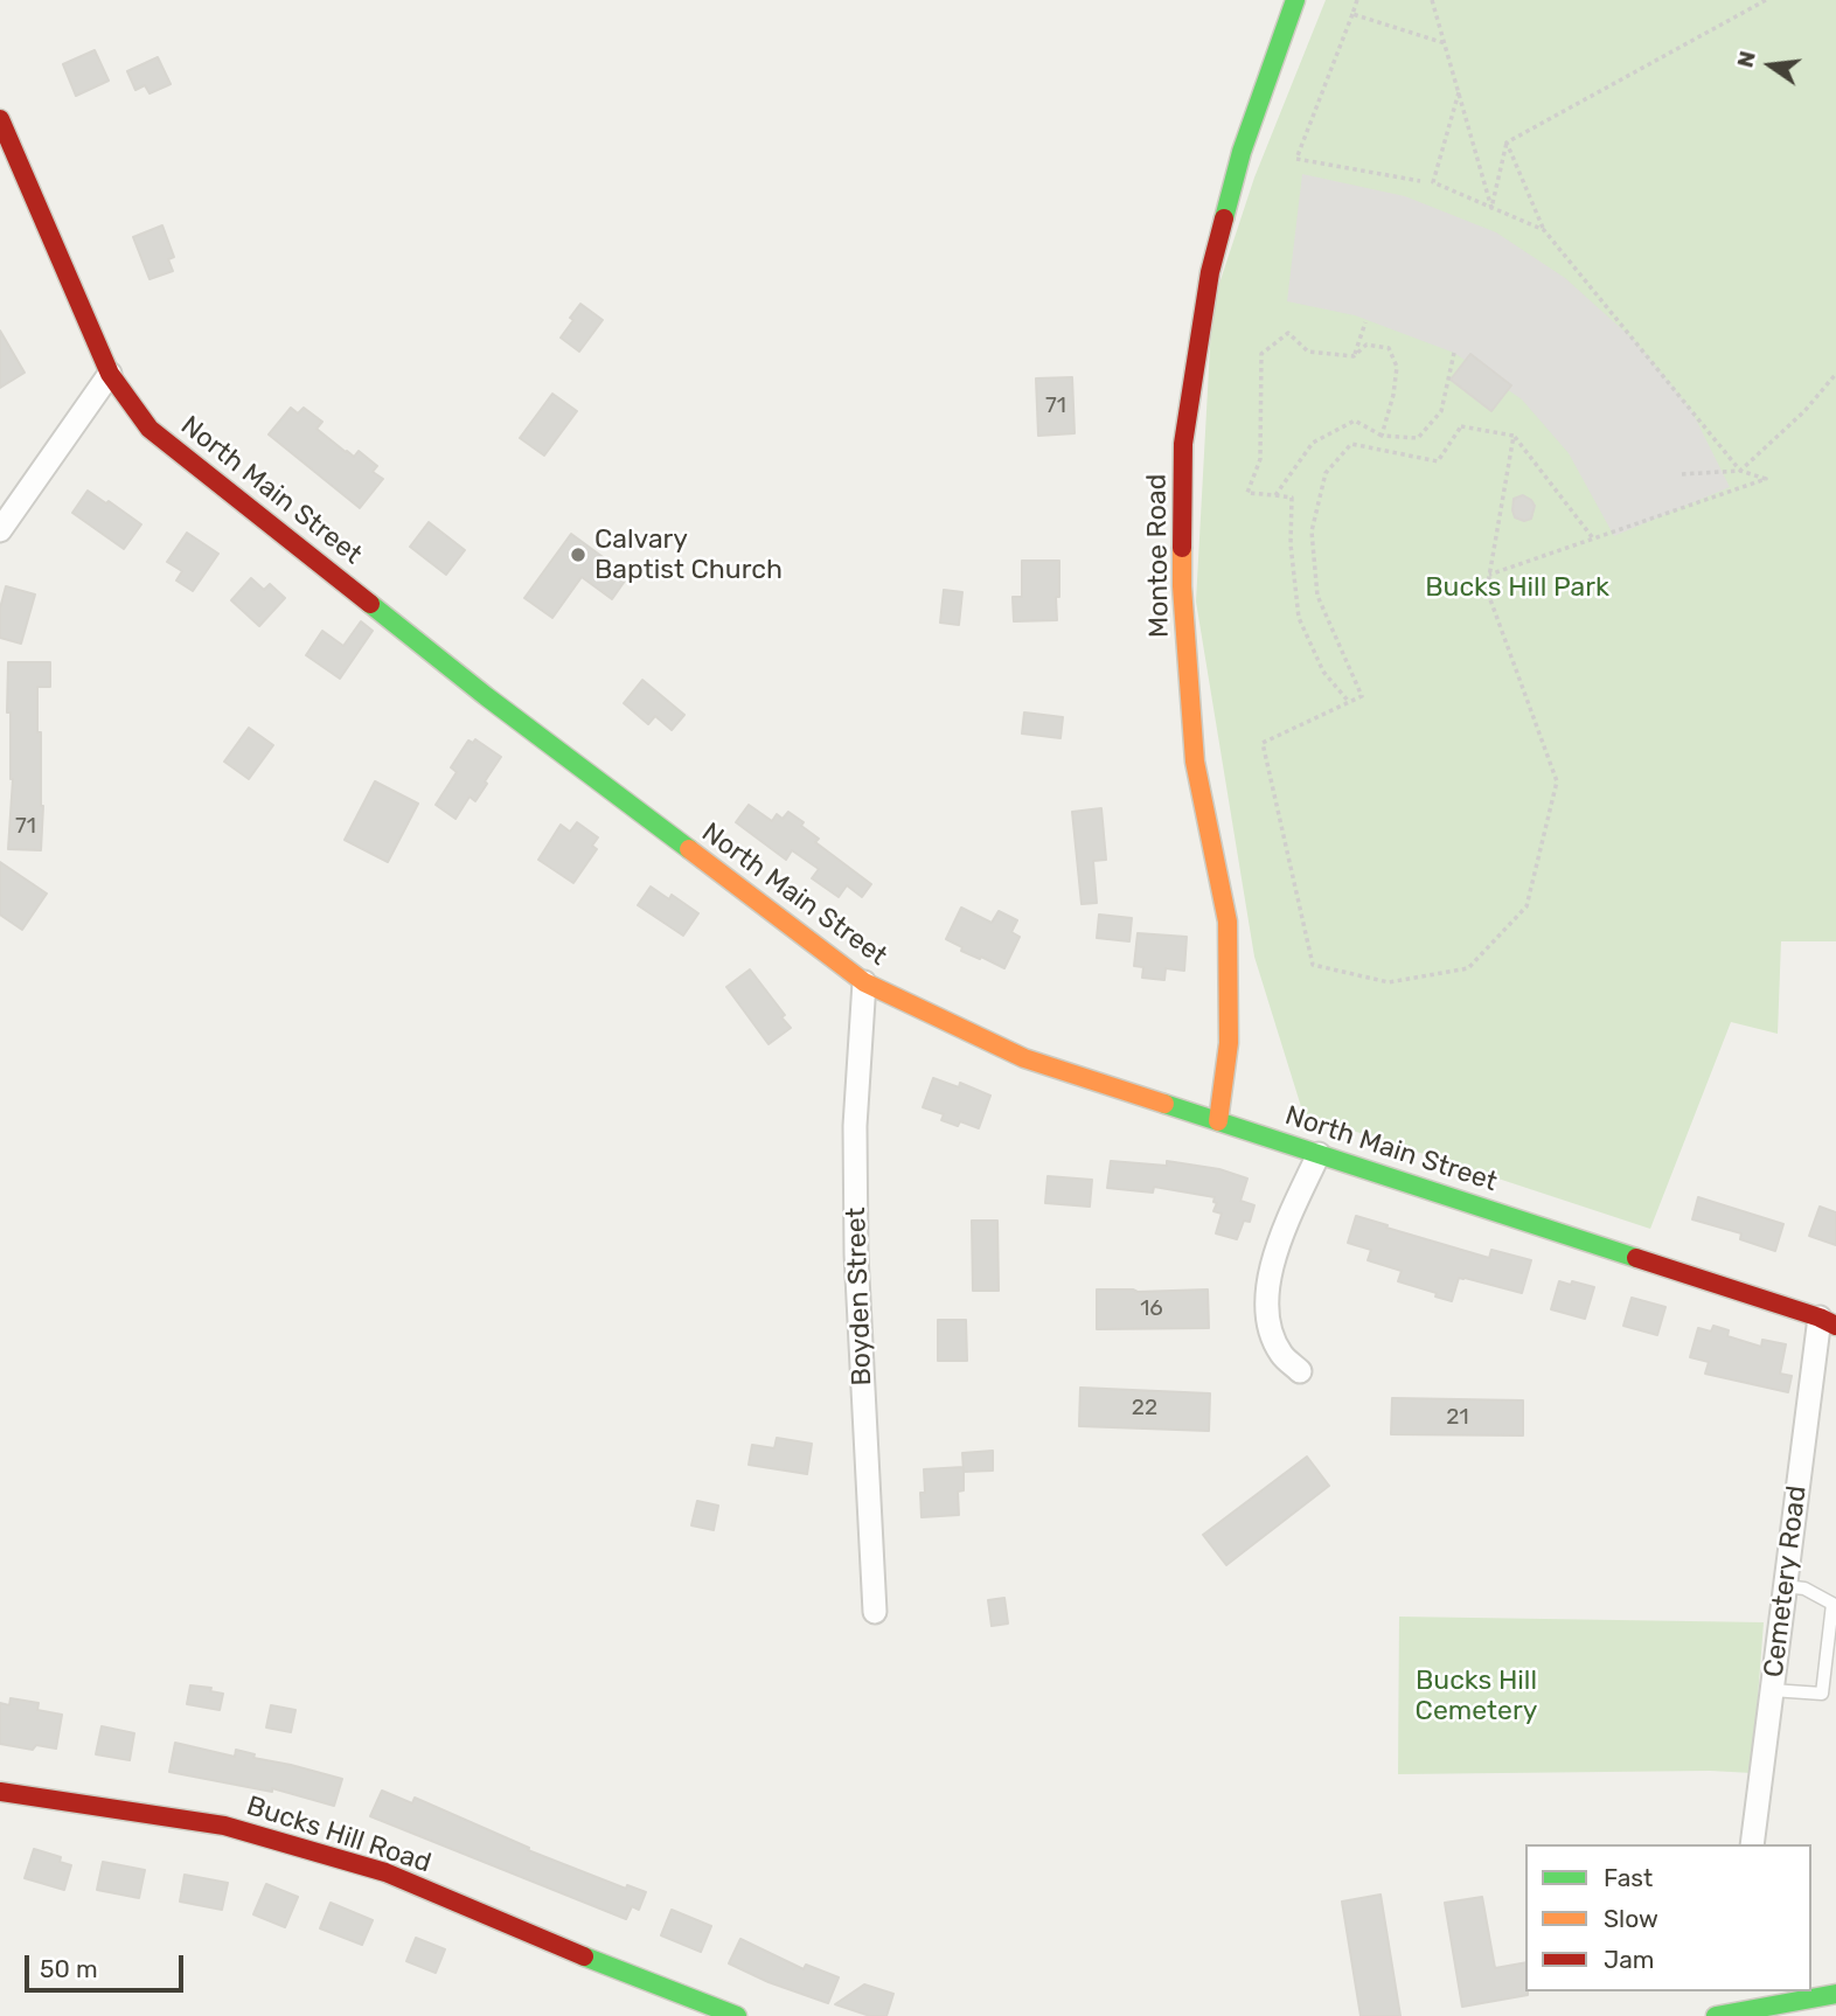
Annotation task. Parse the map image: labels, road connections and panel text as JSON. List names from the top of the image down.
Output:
{
  "streets": {
    "main road": ["North Main Street", "Montoe Road", "Bucks Hill Road"],
    "street": ["Boyden Street", "Cemetery Road"]
  },
  "crossings": [
    ["North Main Street", "Montoe Road"],
    ["North Main Street", "Boyden Street"],
    ["North Main Street", "Cemetery Road"]
  ],
  "parks": ["Bucks Hill Park", "Bucks Hill Cemetery"],
  "places": ["Calvary Baptist Church"],
  "house_numbers": [
    "71",
    "71",
    "16",
    "22",
    "21"
  ],
  "legend": ["Fast", "Slow", "Jam"],
  "scale_bar": "50 m",
  "north": "left"
}
